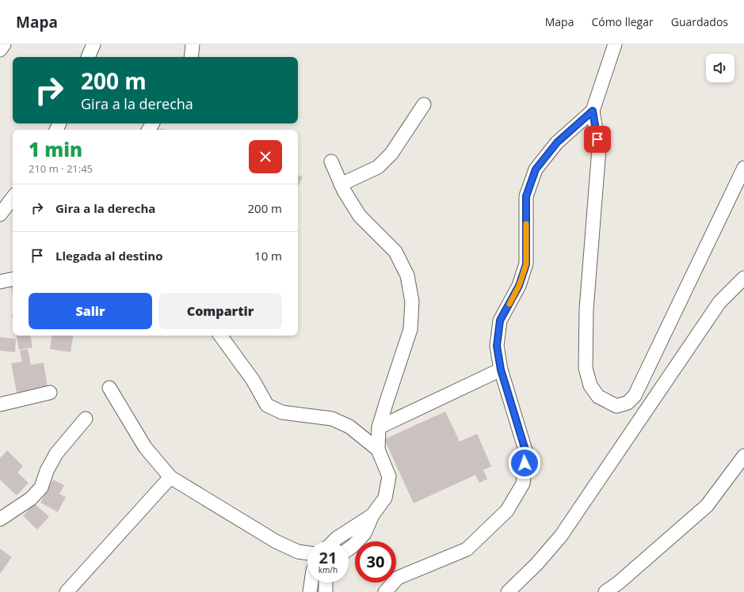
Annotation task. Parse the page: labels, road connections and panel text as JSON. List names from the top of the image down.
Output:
{
  "page": {
    "header": "Mapa",
    "nav": ["Mapa", "Cómo llegar", "Guardados"],
    "turn": ["200 m", "Gira a la derecha"],
    "heading": ["1 min", "210 m · 21:45"],
    "list": [
      {
        "name": "Gira a la derecha",
        "value": "200 m"
      },
      {
        "name": "Llegada al destino",
        "value": "10 m"
      }
    ],
    "buttons": ["Salir", "Compartir"],
    "speed": "21 km/h",
    "limit": "30"
  }
}
